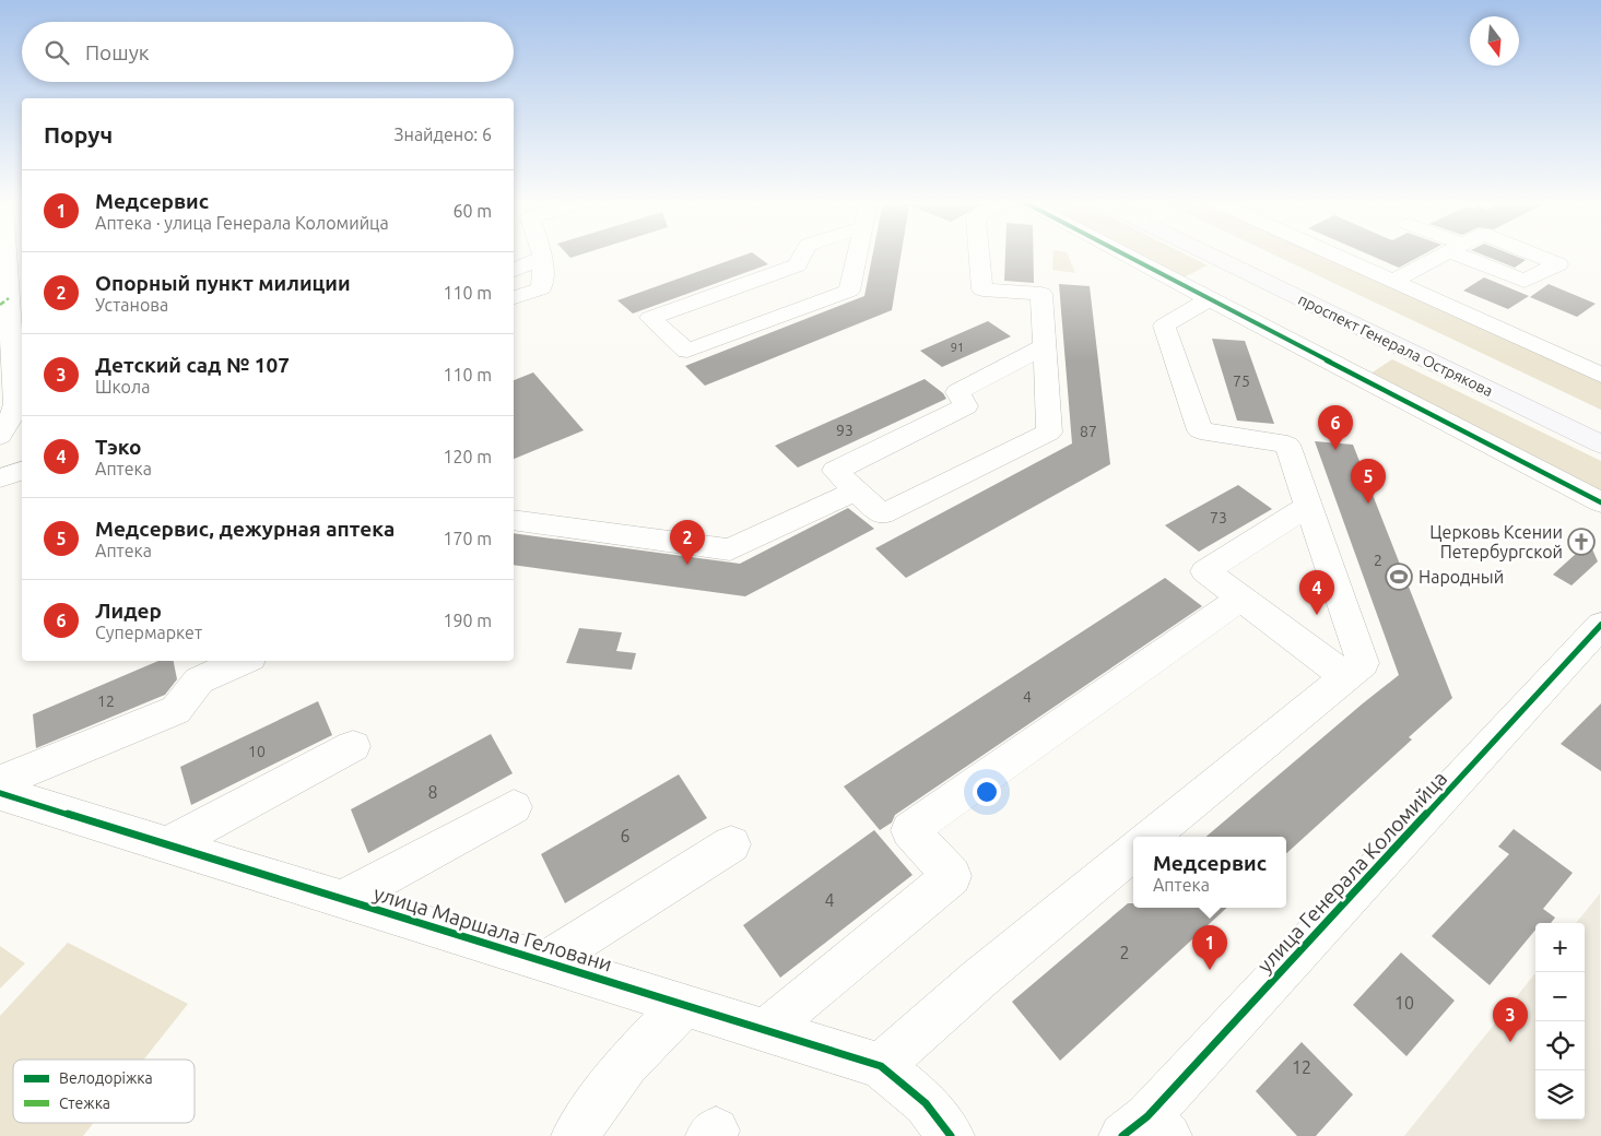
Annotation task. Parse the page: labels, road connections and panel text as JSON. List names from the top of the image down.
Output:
{
  "streets": {
    "main road": ["проспект Генерала Острякова"],
    "street": ["улица Генерала Коломийца", "улица Маршала Геловани"]
  },
  "places": {
    "church": ["Церковь Ксении Петербургской"],
    "sports": ["Народный"]
  },
  "house_numbers": [
    "91",
    "75",
    "93",
    "87",
    "73",
    "2",
    "4",
    "12",
    "10",
    "8",
    "6",
    "4",
    "2",
    "10",
    "12"
  ],
  "legend": ["Велодоріжка", "Стежка"],
  "north": "bottom",
  "page": {
    "search": "Пошук",
    "heading": ["Поруч", "Знайдено: 6"],
    "list": [
      {
        "mark": "1",
        "name": "Медсервис",
        "note": "Аптека · улица Генерала Коломийца",
        "value": "60 m"
      },
      {
        "mark": "2",
        "name": "Опорный пункт милиции",
        "note": "Установа",
        "value": "110 m"
      },
      {
        "mark": "3",
        "name": "Детский сад № 107",
        "note": "Школа",
        "value": "110 m"
      },
      {
        "mark": "4",
        "name": "Тэко",
        "note": "Аптека",
        "value": "120 m"
      },
      {
        "mark": "5",
        "name": "Медсервис, дежурная аптека",
        "note": "Аптека",
        "value": "170 m"
      },
      {
        "mark": "6",
        "name": "Лидер",
        "note": "Супермаркет",
        "value": "190 m"
      }
    ],
    "pins": [
      "6",
      "5",
      "2",
      "4",
      "1",
      "3"
    ],
    "popup": ["Медсервис", "Аптека"],
    "map_buttons": ["+", "−"]
  }
}
